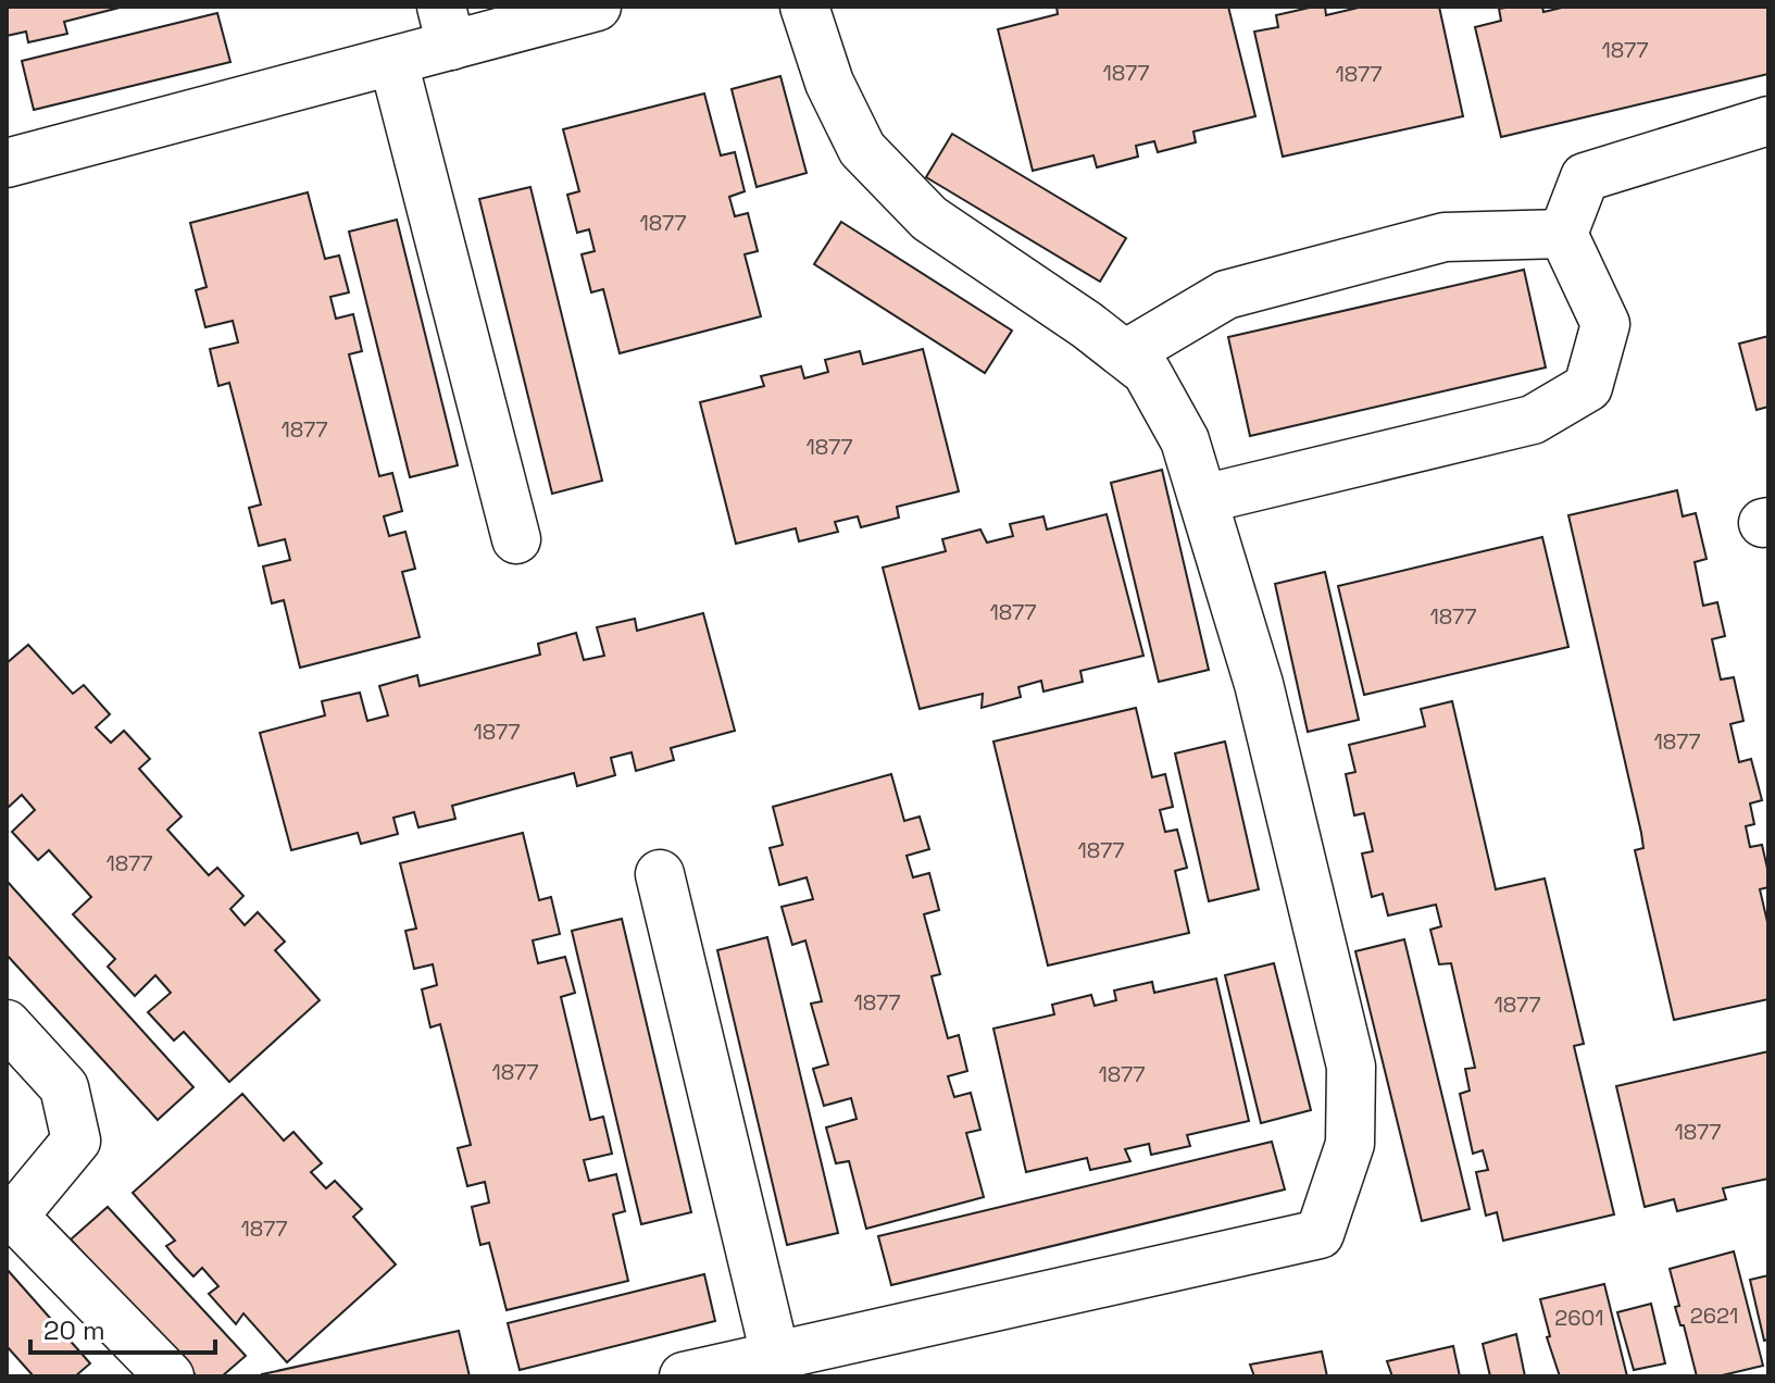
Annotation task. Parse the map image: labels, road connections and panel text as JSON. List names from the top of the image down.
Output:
{
  "house_numbers": [
    "1877",
    "1877",
    "1877",
    "1877",
    "1877",
    "1877",
    "1877",
    "1877",
    "1877",
    "1877",
    "1877",
    "1877",
    "1877",
    "1877",
    "1877",
    "1877",
    "1877",
    "1877",
    "2621",
    "2601"
  ],
  "scale_bar": "20 m"
}
